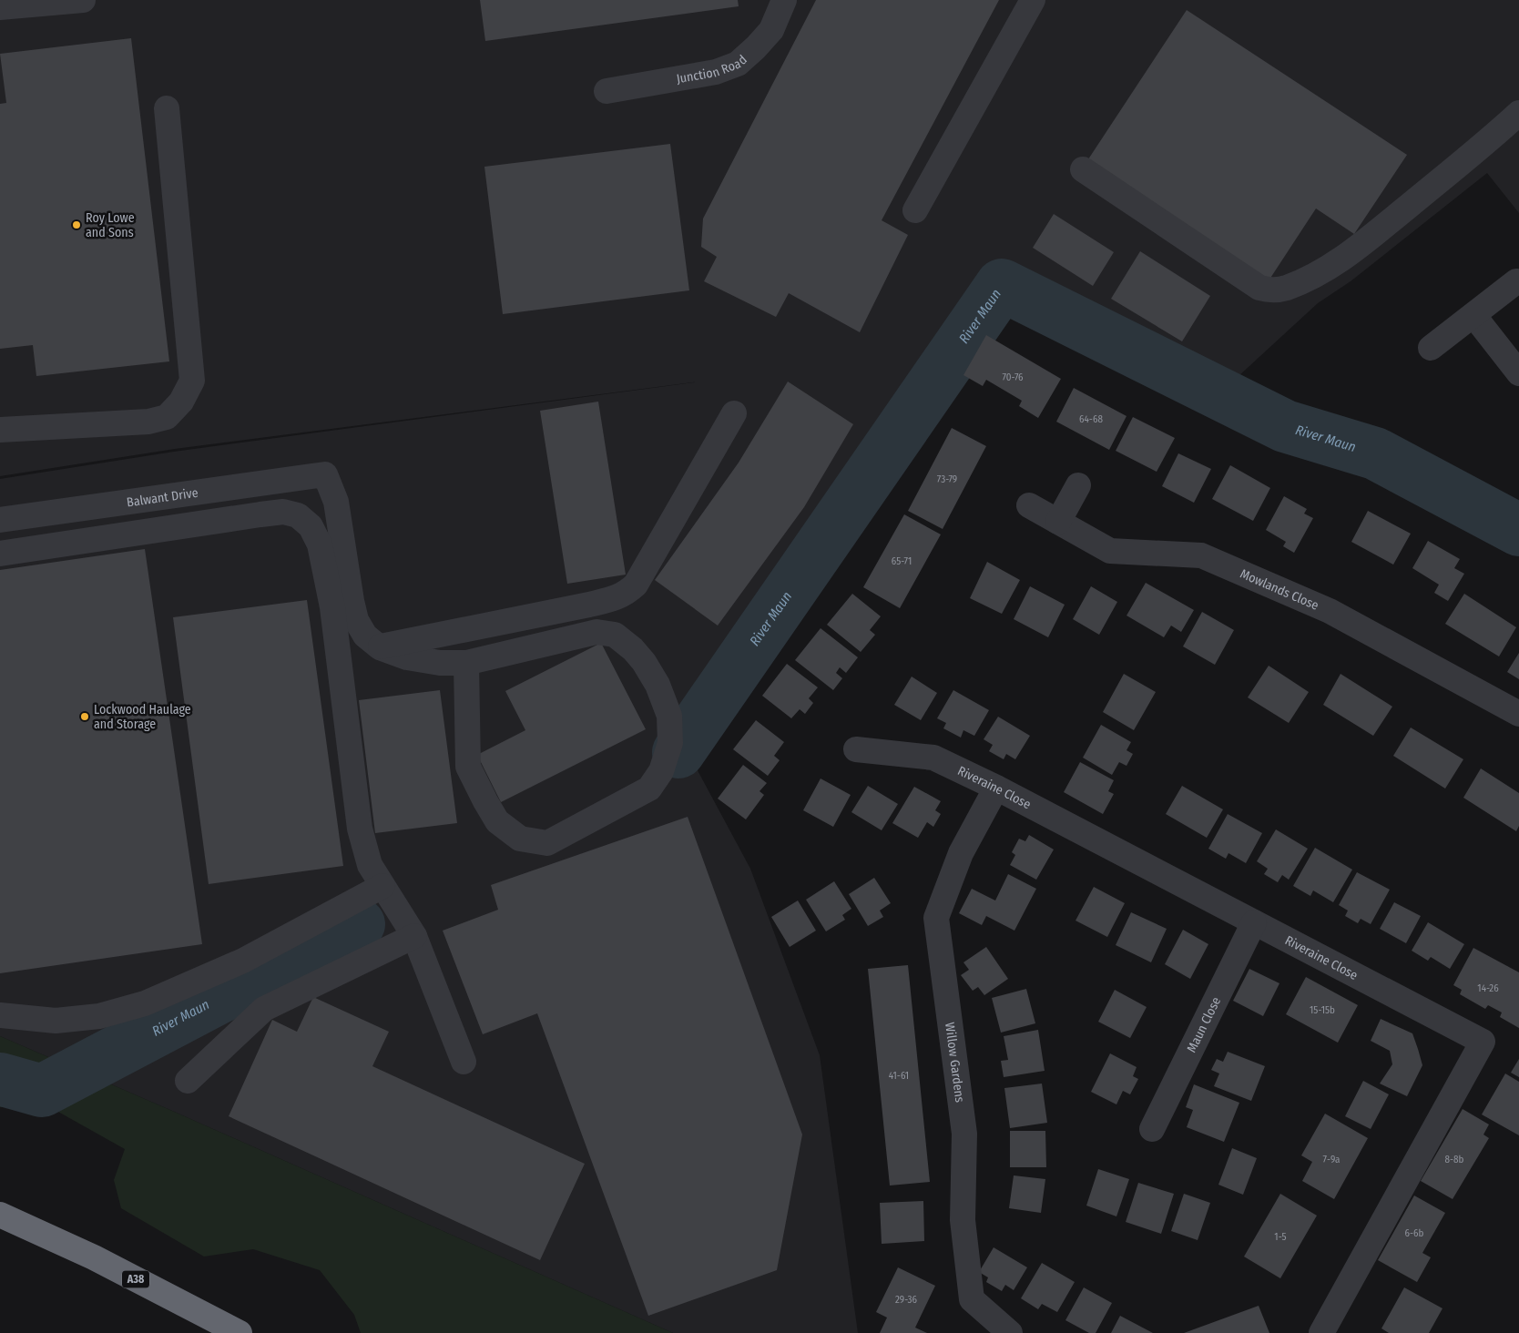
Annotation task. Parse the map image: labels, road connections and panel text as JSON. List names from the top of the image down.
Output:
{
  "streets": {
    "highway": ["A38"],
    "street": [
      "Junction Road",
      "Balwant Drive",
      "Mowlands Close",
      "Riveraine Close",
      "Maun Close",
      "Willow Gardens"
    ]
  },
  "crossings": [
    ["Riveraine Close", "Maun Close"],
    ["Riveraine Close", "Willow Gardens"]
  ],
  "water": ["River Maun"],
  "places": ["Roy Lowe and Sons", "Lockwood Haulage and Storage"],
  "house_numbers": [
    "70-76",
    "64-68",
    "73-79",
    "65-71",
    "14-26",
    "15-15b",
    "41-61",
    "7-9a",
    "8-8b",
    "6-6b",
    "1-5",
    "29-36"
  ]
}
